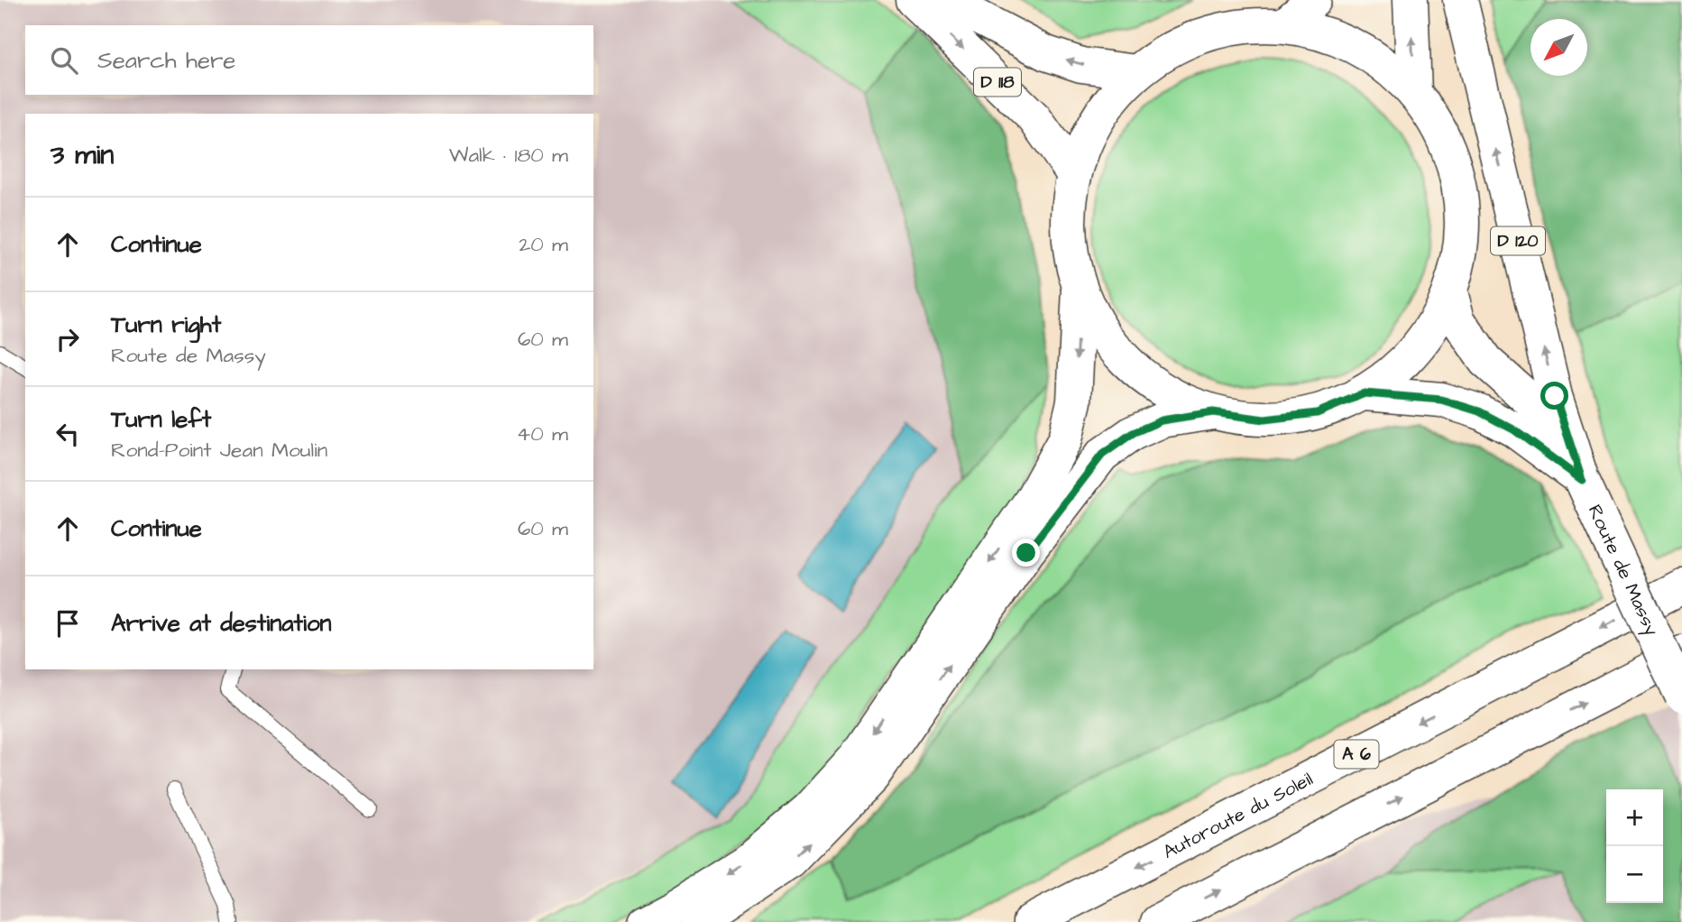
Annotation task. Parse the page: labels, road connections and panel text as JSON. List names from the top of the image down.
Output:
{
  "streets": {
    "main road": [
      "D 118",
      "D 120",
      "Route de Massy",
      "A 6",
      "Autoroute du Soleil"
    ]
  },
  "crossings": [
    ["D 120", "Route de Massy"]
  ],
  "north": "bottom left",
  "page": {
    "search": "Search here",
    "heading": ["3 min", "Walk · 180 m"],
    "list": [
      ["Continue", "20 m"],
      ["Turn right", "Route de Massy", "60 m"],
      ["Turn left", "Rond-Point Jean Moulin", "40 m"],
      ["Continue", "60 m"],
      "Arrive at destination"
    ],
    "map_buttons": ["+", "−"]
  }
}
